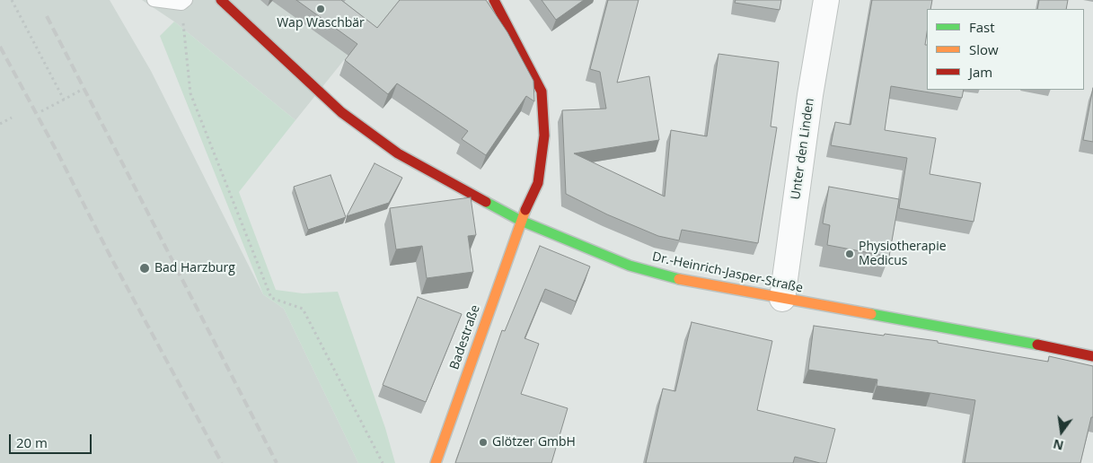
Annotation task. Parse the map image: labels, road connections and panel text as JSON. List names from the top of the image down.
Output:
{
  "streets": {
    "main road": ["Dr.-Heinrich-Jasper-Straße", "Badestraße"],
    "street": ["Unter den Linden"]
  },
  "crossings": [
    ["Unter den Linden", "Dr.-Heinrich-Jasper-Straße"],
    ["Dr.-Heinrich-Jasper-Straße", "Badestraße"]
  ],
  "places": [
    "Wap Waschbär",
    "Physiotherapie Medicus",
    "Bad Harzburg",
    "Glötzer GmbH"
  ],
  "legend": ["Fast", "Slow", "Jam"],
  "scale_bar": "20 m",
  "north": "bottom"
}
